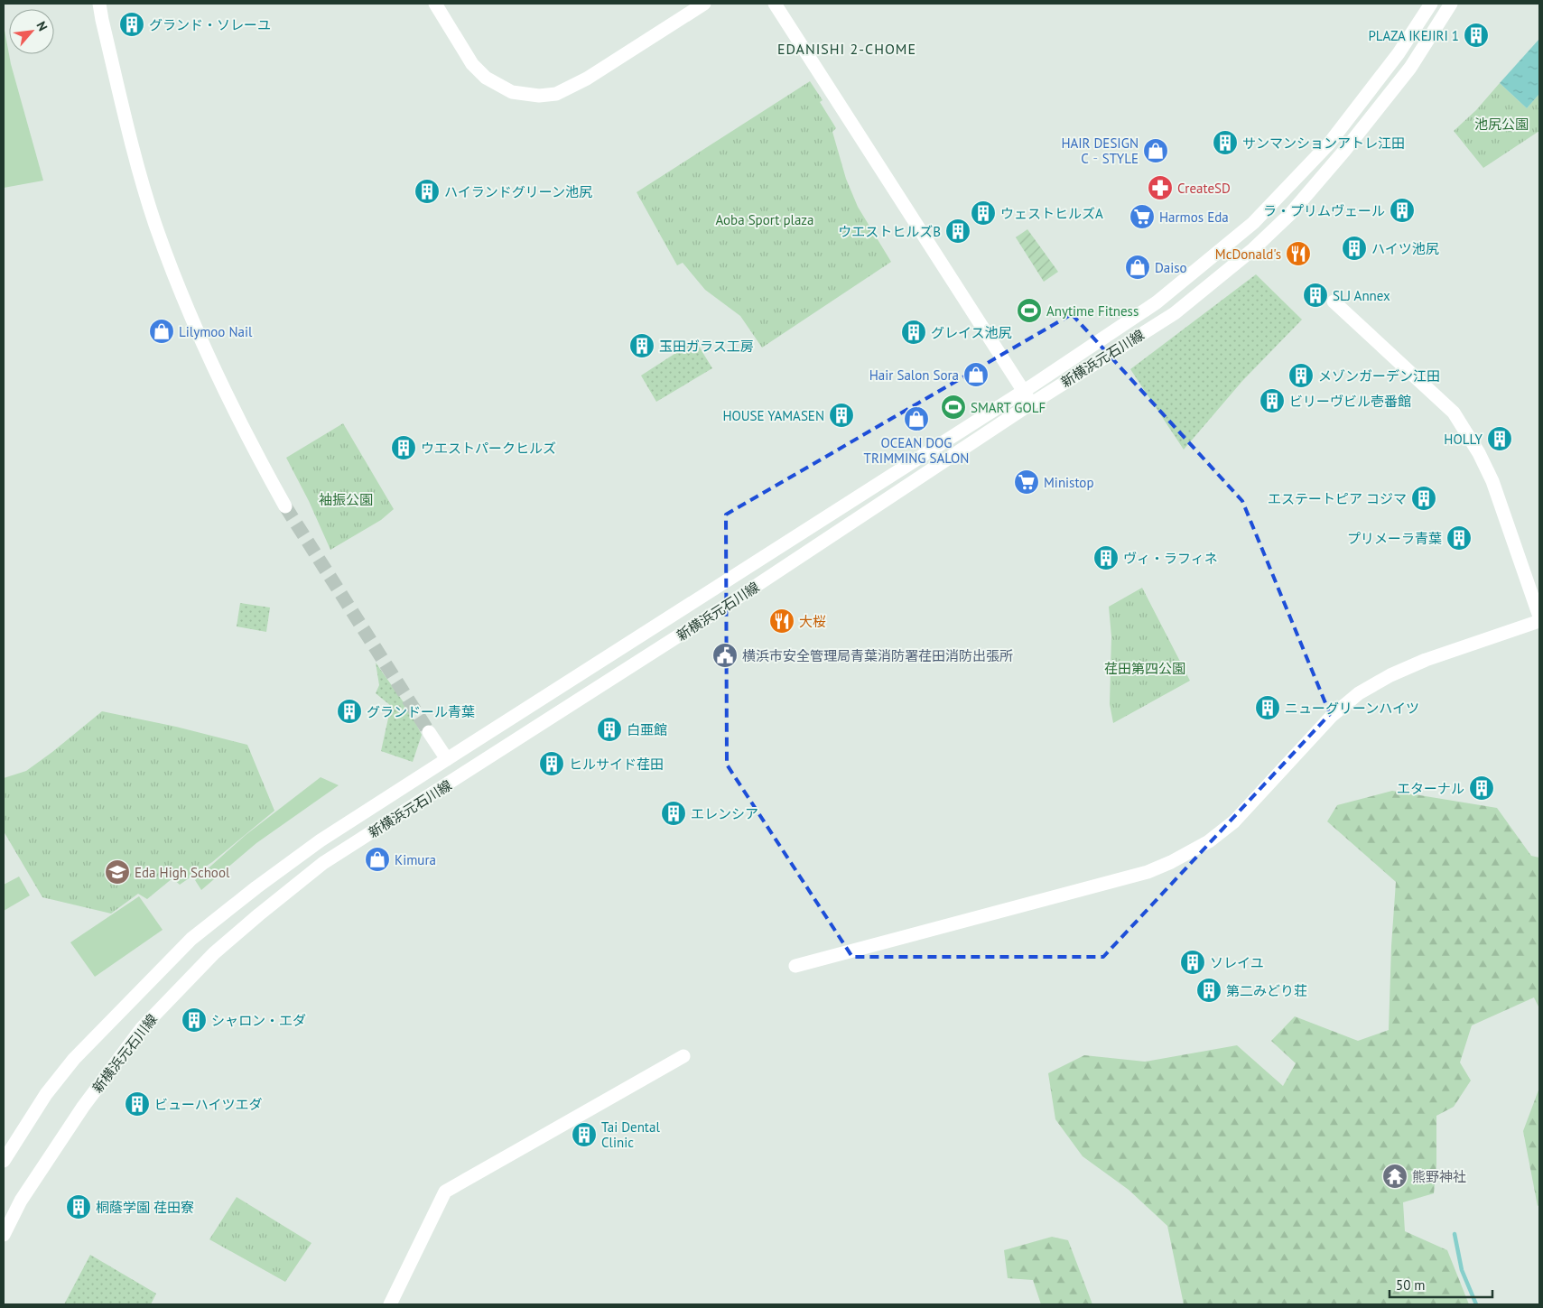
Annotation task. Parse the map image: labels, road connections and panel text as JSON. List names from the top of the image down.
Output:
{
  "streets": {
    "street": ["新横浜元石川線"]
  },
  "districts": ["EDANISHI 2-CHOME"],
  "parks": [
    "池尻公園",
    "Aoba Sport plaza",
    "袖振公園",
    "荏田第四公園"
  ],
  "places": {
    "building": [
      "グランド・ソレーユ",
      "PLAZA IKEJIRI 1",
      "サンマンションアトレ江田",
      "ハイランドグリーン池尻",
      "ラ・プリムヴェール",
      "ウェストヒルズA",
      "ウエストヒルズB",
      "ハイツ池尻",
      "SLJ Annex",
      "グレイス池尻",
      "玉田ガラス工房",
      "メゾンガーデン江田",
      "ビリーヴビル壱番館",
      "HOUSE YAMASEN",
      "HOLLY",
      "ウエストパークヒルズ",
      "エステートピア コジマ",
      "プリメーラ青葉",
      "ヴィ・ラフィネ",
      "ニューグリーンハイツ",
      "グランドール青葉",
      "白亜館",
      "ヒルサイド荏田",
      "エターナル",
      "エレンシア",
      "ソレイユ",
      "第二みどり荘",
      "シャロン・エダ",
      "ビューハイツエダ",
      "Tai Dental Clinic",
      "桐蔭学園 荏田寮"
    ],
    "shop": [
      "HAIR DESIGN C‐STYLE",
      "Daiso",
      "Lilymoo Nail",
      "Hair Salon Sora",
      "OCEAN DOG TRIMMING SALON",
      "Kimura"
    ],
    "pharmacy": ["CreateSD"],
    "supermarket": ["Harmos Eda", "Ministop"],
    "restaurant": ["McDonald's", "大桜"],
    "sports": ["Anytime Fitness", "SMART GOLF"],
    "public building": ["横浜市安全管理局青葉消防署荏田消防出張所"],
    "school or university": ["Eda High School"],
    "temple": ["熊野神社"]
  },
  "scale_bar": "50 m",
  "north": "top right"
}
